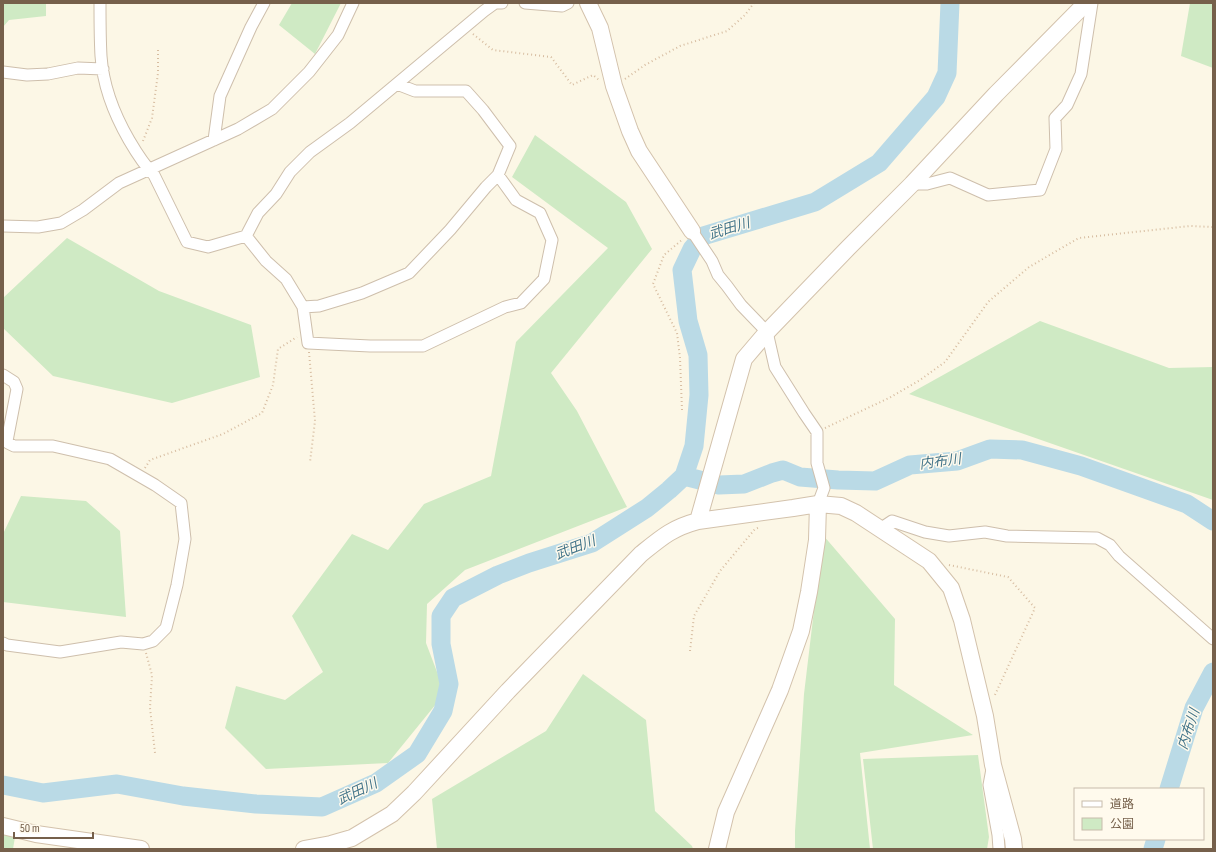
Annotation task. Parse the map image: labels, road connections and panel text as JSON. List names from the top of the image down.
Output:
{
  "water": ["武田川", "内布川"],
  "legend": ["道路", "公園"],
  "scale_bar": "50 m"
}
